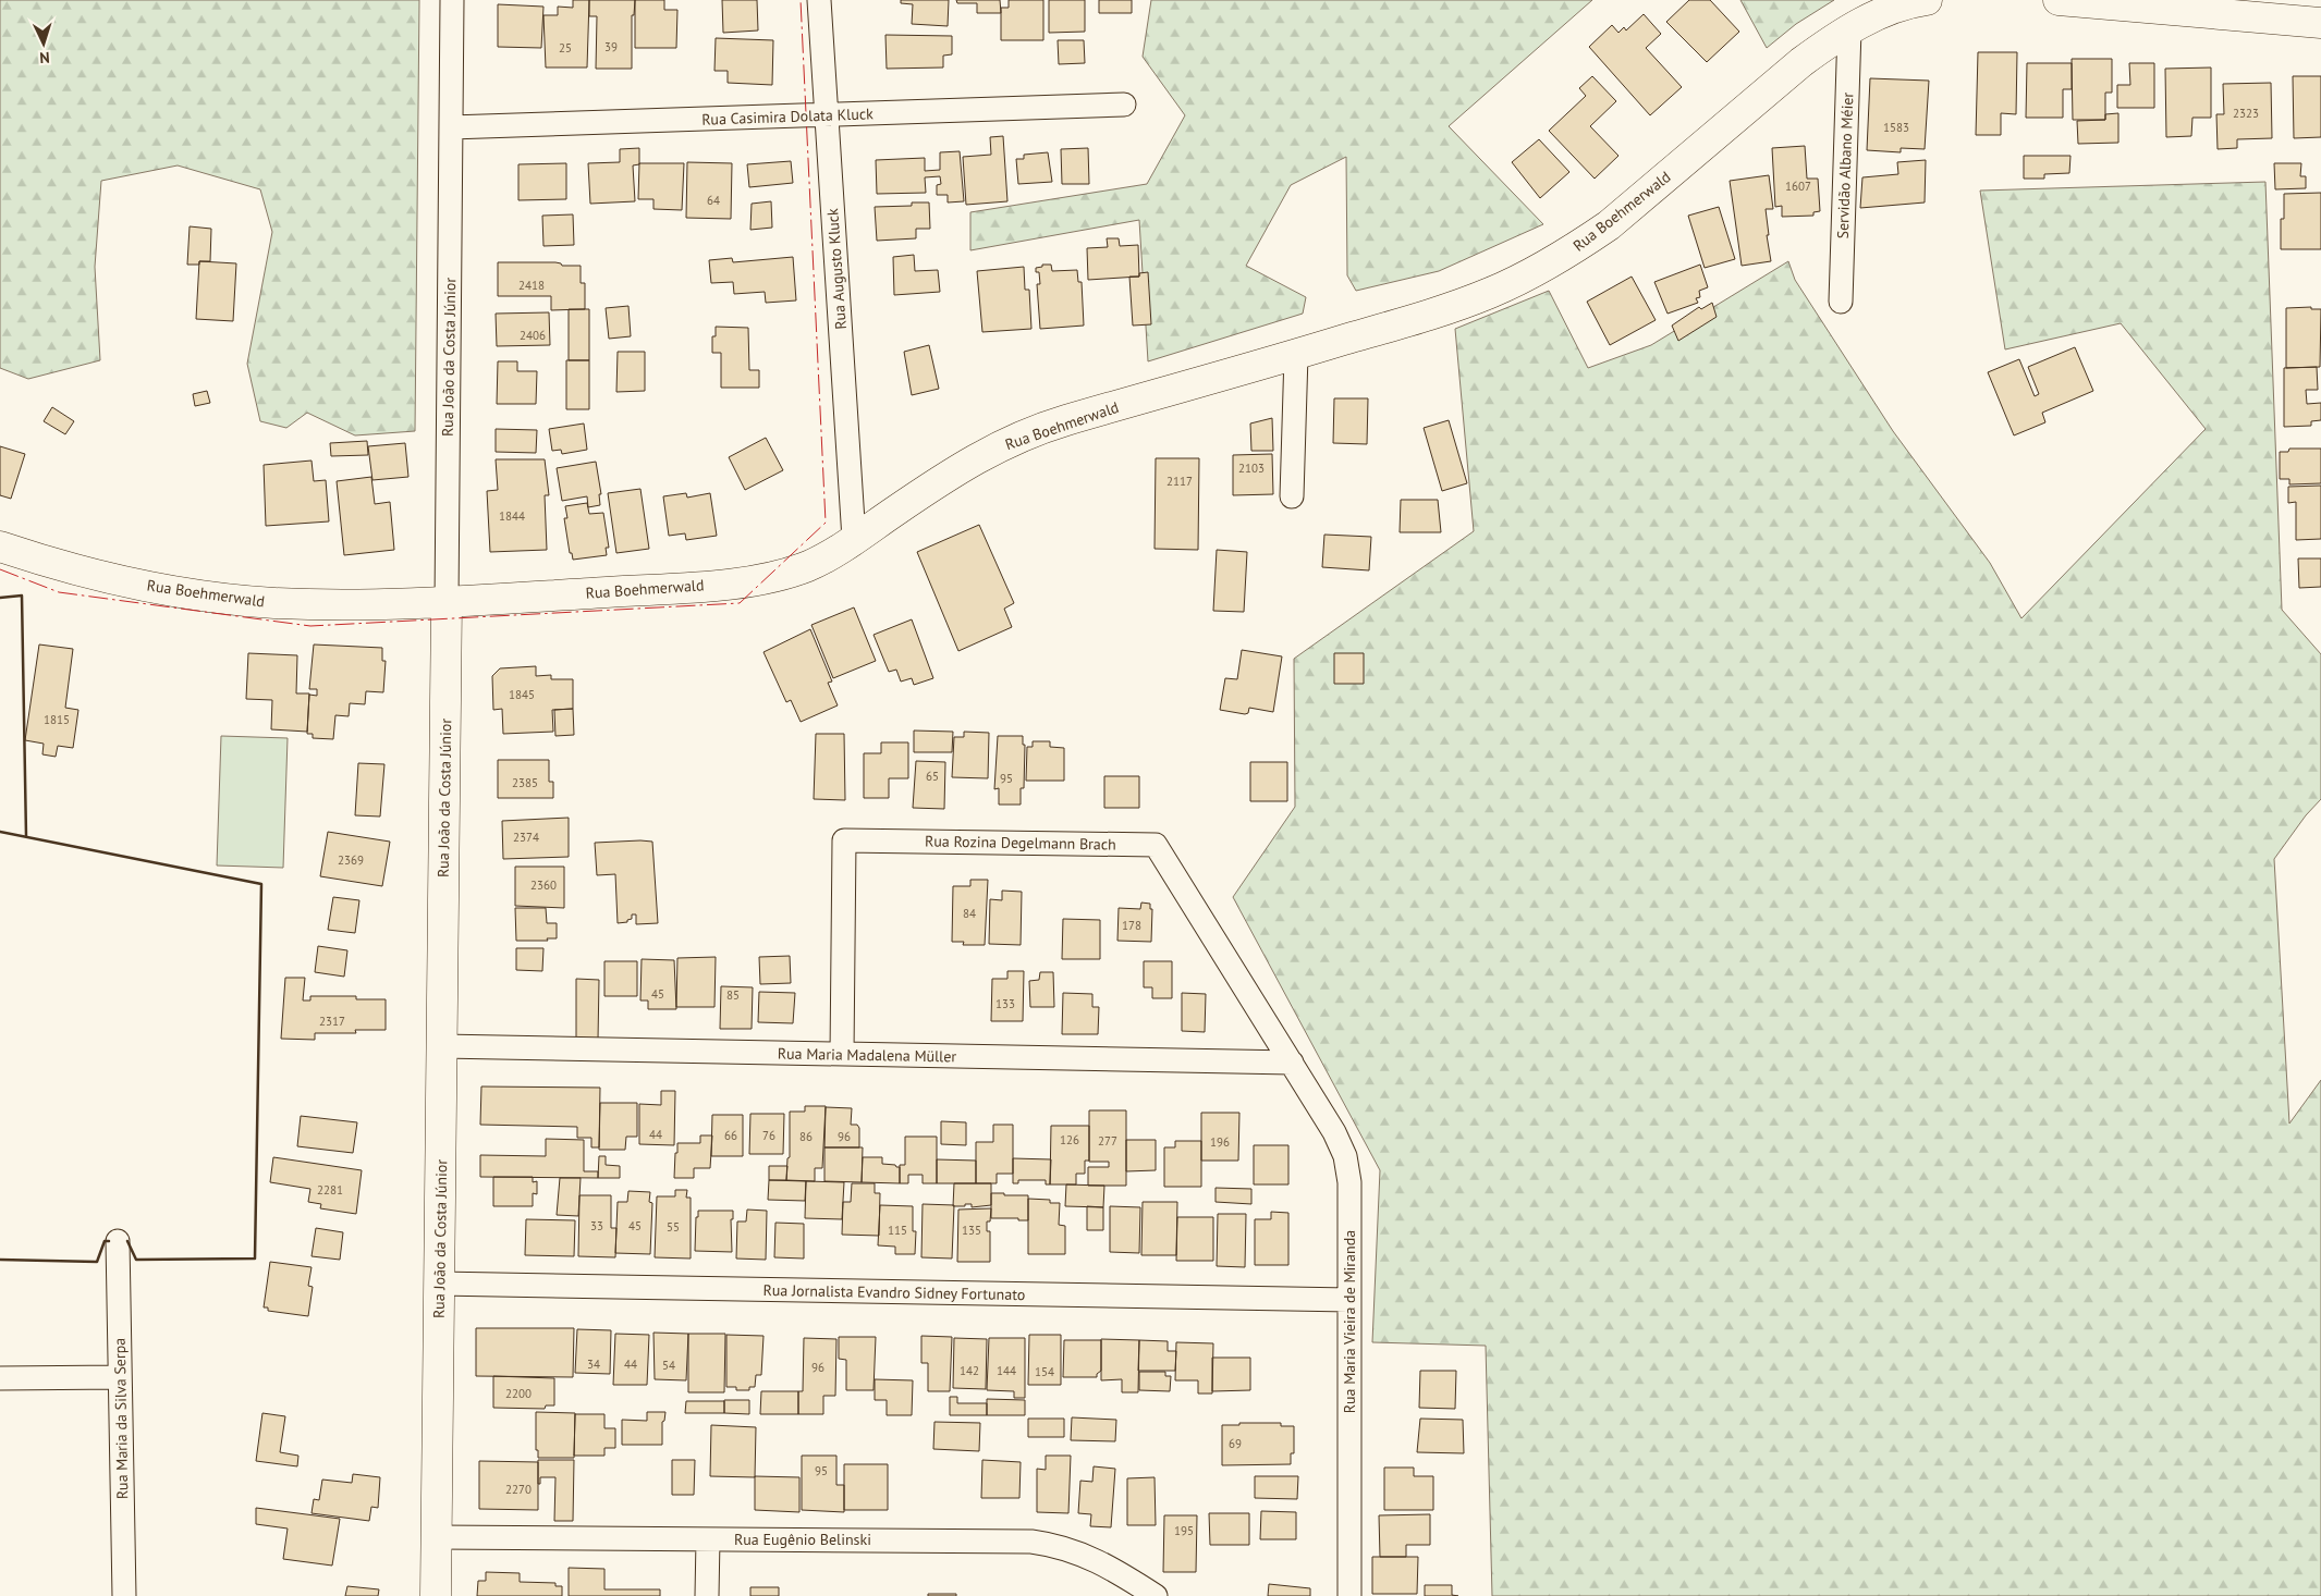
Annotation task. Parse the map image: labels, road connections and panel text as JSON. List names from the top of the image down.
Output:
{
  "streets": {
    "main road": ["Rua Boehmerwald", "Rua João da Costa Júnior"],
    "street": [
      "Rua Casimira Dolata Kluck",
      "Servidão Albano Méier",
      "Rua Augusto Kluck",
      "Rua Rozina Degelmann Brach",
      "Rua Maria Madalena Müller",
      "Rua Jornalista Evandro Sidney Fortunato",
      "Rua Maria Vieira de Miranda",
      "Rua Maria da Silva Serpa",
      "Rua Eugênio Belinski"
    ]
  },
  "crossings": [
    ["Rua Casimira Dolata Kluck", "Rua Augusto Kluck"],
    ["Rua Casimira Dolata Kluck", "Rua João da Costa Júnior"],
    ["Servidão Albano Méier", "Rua Boehmerwald"],
    ["Rua Boehmerwald", "Rua Augusto Kluck"],
    ["Rua Boehmerwald", "Rua João da Costa Júnior"],
    ["Rua João da Costa Júnior", "Rua Maria Madalena Müller"],
    ["Rua João da Costa Júnior", "Rua Jornalista Evandro Sidney Fortunato"],
    ["Rua João da Costa Júnior", "Rua Eugênio Belinski"],
    ["Rua Rozina Degelmann Brach", "Rua Maria Madalena Müller"],
    ["Rua Rozina Degelmann Brach", "Rua Maria Vieira de Miranda"],
    ["Rua Maria Madalena Müller", "Rua Maria Vieira de Miranda"],
    ["Rua Jornalista Evandro Sidney Fortunato", "Rua Maria Vieira de Miranda"]
  ],
  "house_numbers": [
    "39",
    "25",
    "2323",
    "1583",
    "1607",
    "64",
    "2418",
    "2406",
    "2103",
    "2117",
    "1844",
    "1845",
    "1815",
    "65",
    "95",
    "2385",
    "2374",
    "2369",
    "2360",
    "84",
    "178",
    "45",
    "85",
    "133",
    "2317",
    "44",
    "66",
    "76",
    "86",
    "96",
    "126",
    "277",
    "196",
    "2281",
    "33",
    "45",
    "55",
    "115",
    "135",
    "34",
    "44",
    "54",
    "96",
    "142",
    "144",
    "154",
    "2200",
    "69",
    "95",
    "2270",
    "195"
  ],
  "north": "bottom"
}
